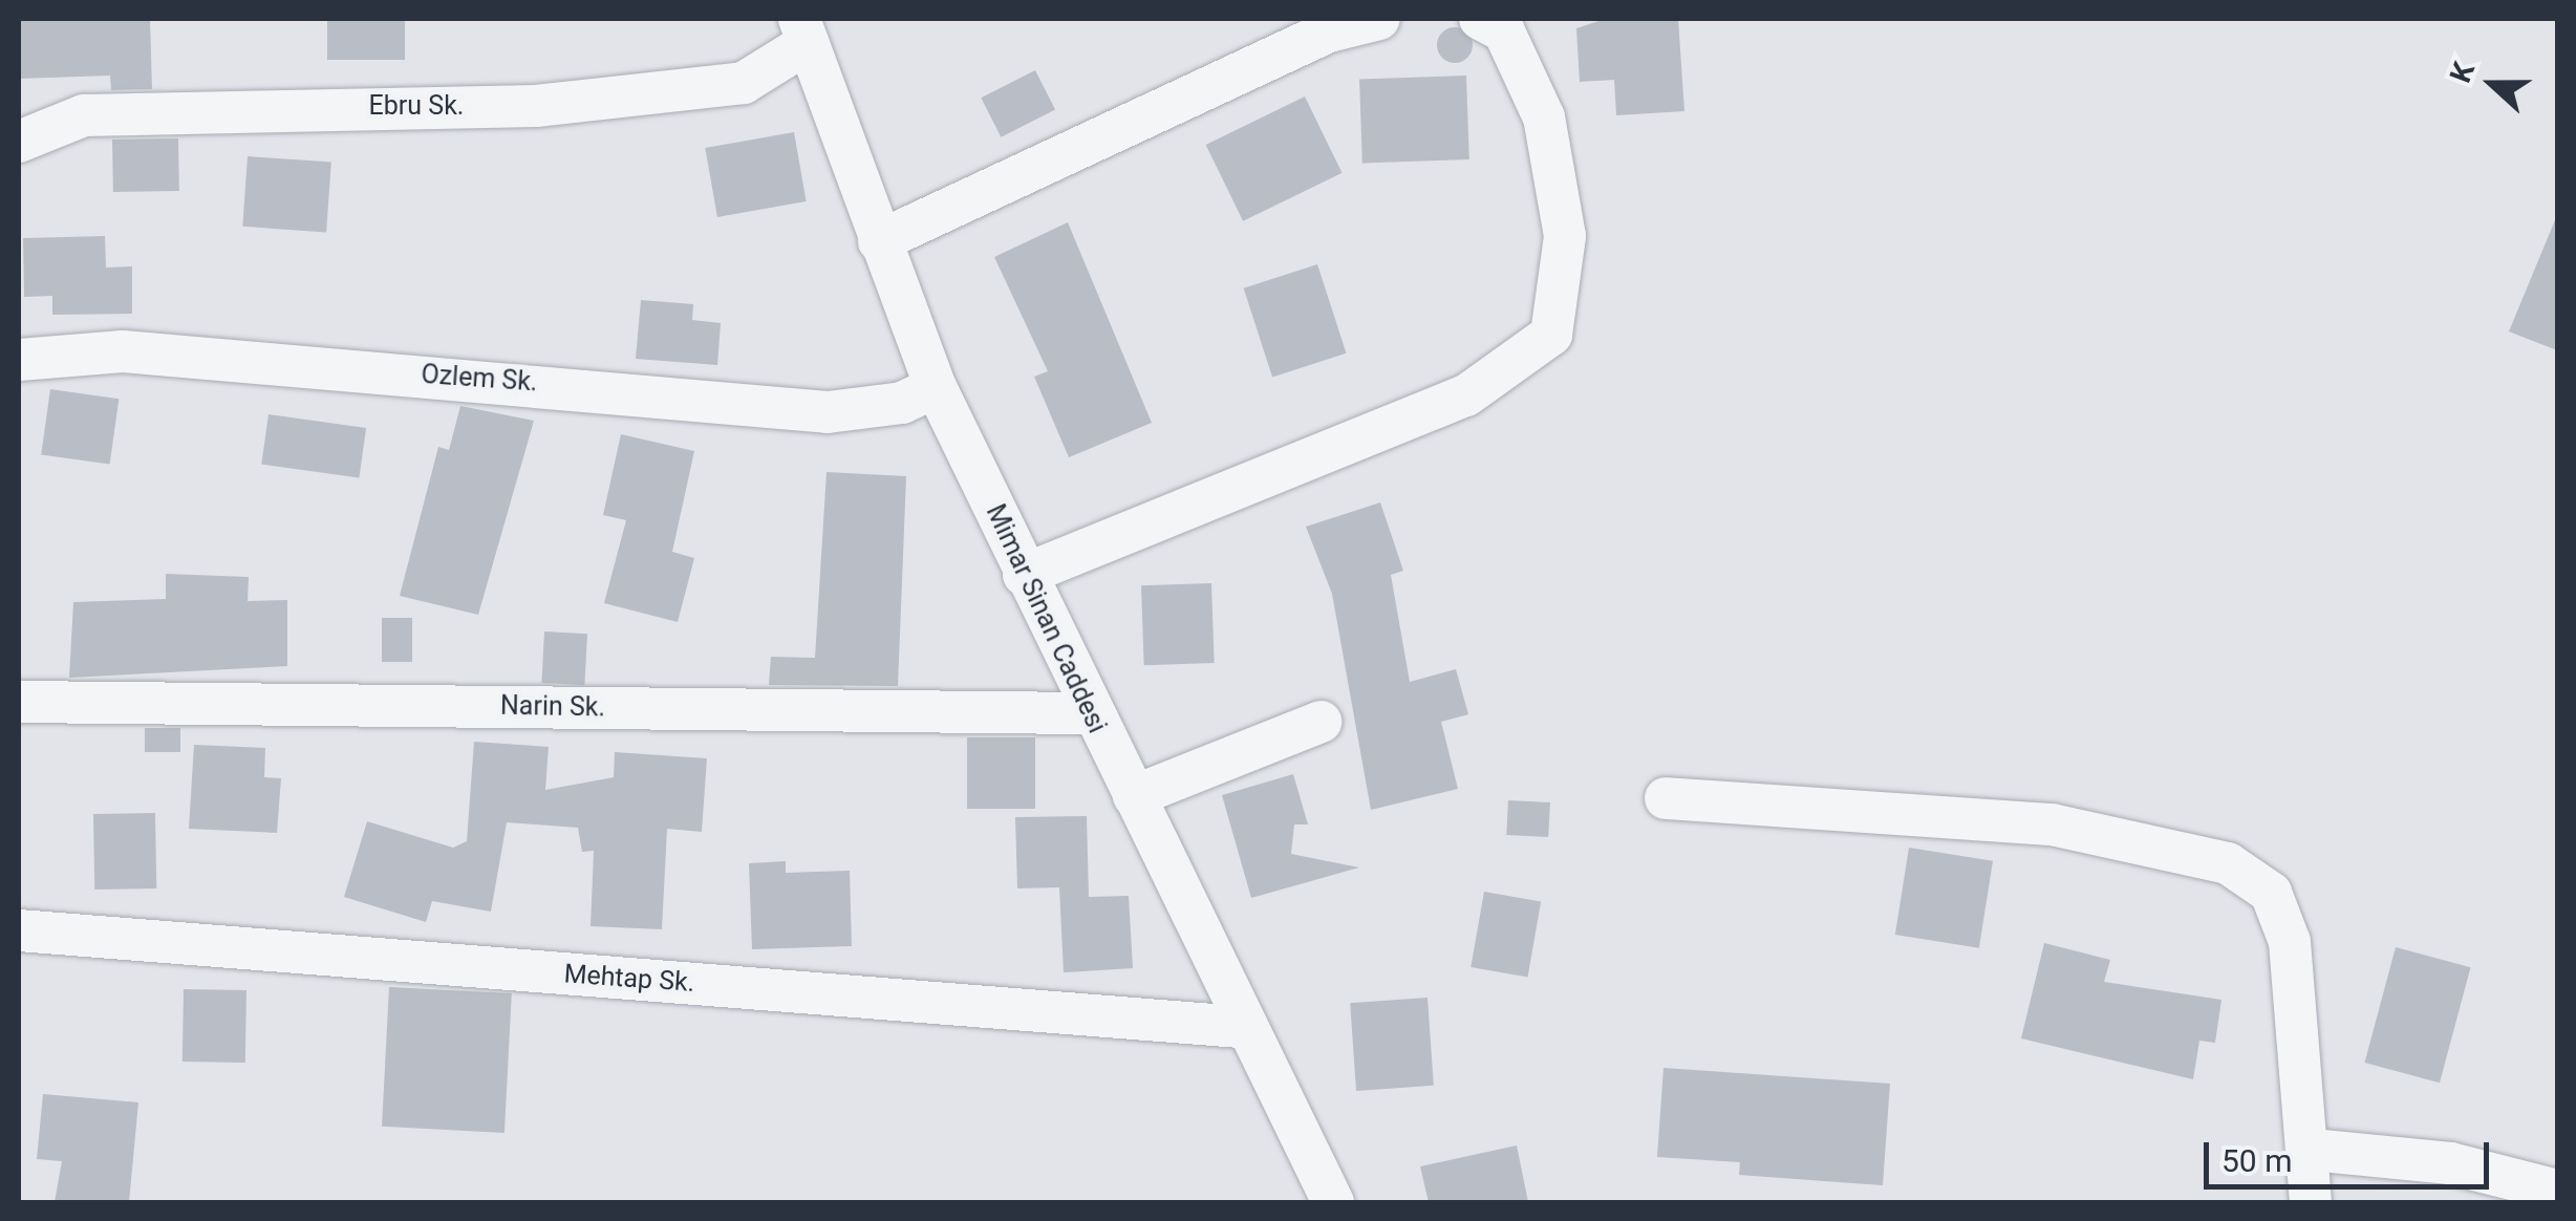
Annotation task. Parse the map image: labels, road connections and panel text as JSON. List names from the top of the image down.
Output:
{
  "streets": {
    "street": [
      "Ebru Sk.",
      "Ozlem Sk.",
      "Mimar Sinan Caddesi",
      "Narin Sk.",
      "Mehtap Sk."
    ]
  },
  "crossings": [
    ["Ebru Sk.", "Mimar Sinan Caddesi"],
    ["Ozlem Sk.", "Mimar Sinan Caddesi"],
    ["Mimar Sinan Caddesi", "Narin Sk."],
    ["Mimar Sinan Caddesi", "Mehtap Sk."]
  ],
  "scale_bar": "50 m",
  "north": "left"
}
